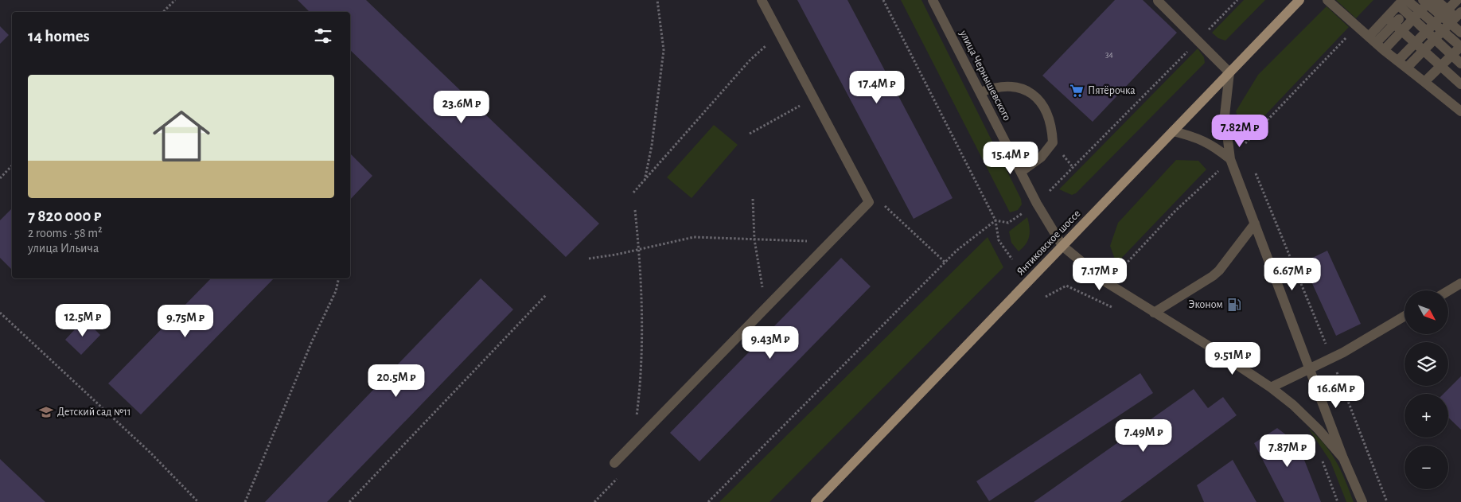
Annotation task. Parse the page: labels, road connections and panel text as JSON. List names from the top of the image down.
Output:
{
  "streets": {
    "main road": ["Янтиковское шоссе"],
    "street": ["улица Чернышевского"]
  },
  "crossings": [
    ["улица Чернышевского", "Янтиковское шоссе"]
  ],
  "places": {
    "supermarket": ["Пятёрочка"],
    "fuel station": ["Эконом"],
    "school or university": ["Детский сад №11"]
  },
  "house_numbers": ["34"],
  "north": "bottom right",
  "page": {
    "heading": "14 homes",
    "list": [
      {
        "name": "7 820 000 ₽",
        "note": "2 rooms · 58 m² · улица Ильича"
      }
    ],
    "price": [
      "17.4M ₽",
      "23.6M ₽",
      "7.82M ₽",
      "15.4M ₽",
      "7.17M ₽",
      "6.67M ₽",
      "12.5M ₽",
      "9.75M ₽",
      "9.43M ₽",
      "9.51M ₽",
      "20.5M ₽",
      "16.6M ₽",
      "7.49M ₽",
      "7.87M ₽"
    ],
    "map_buttons": ["+", "−"]
  }
}
